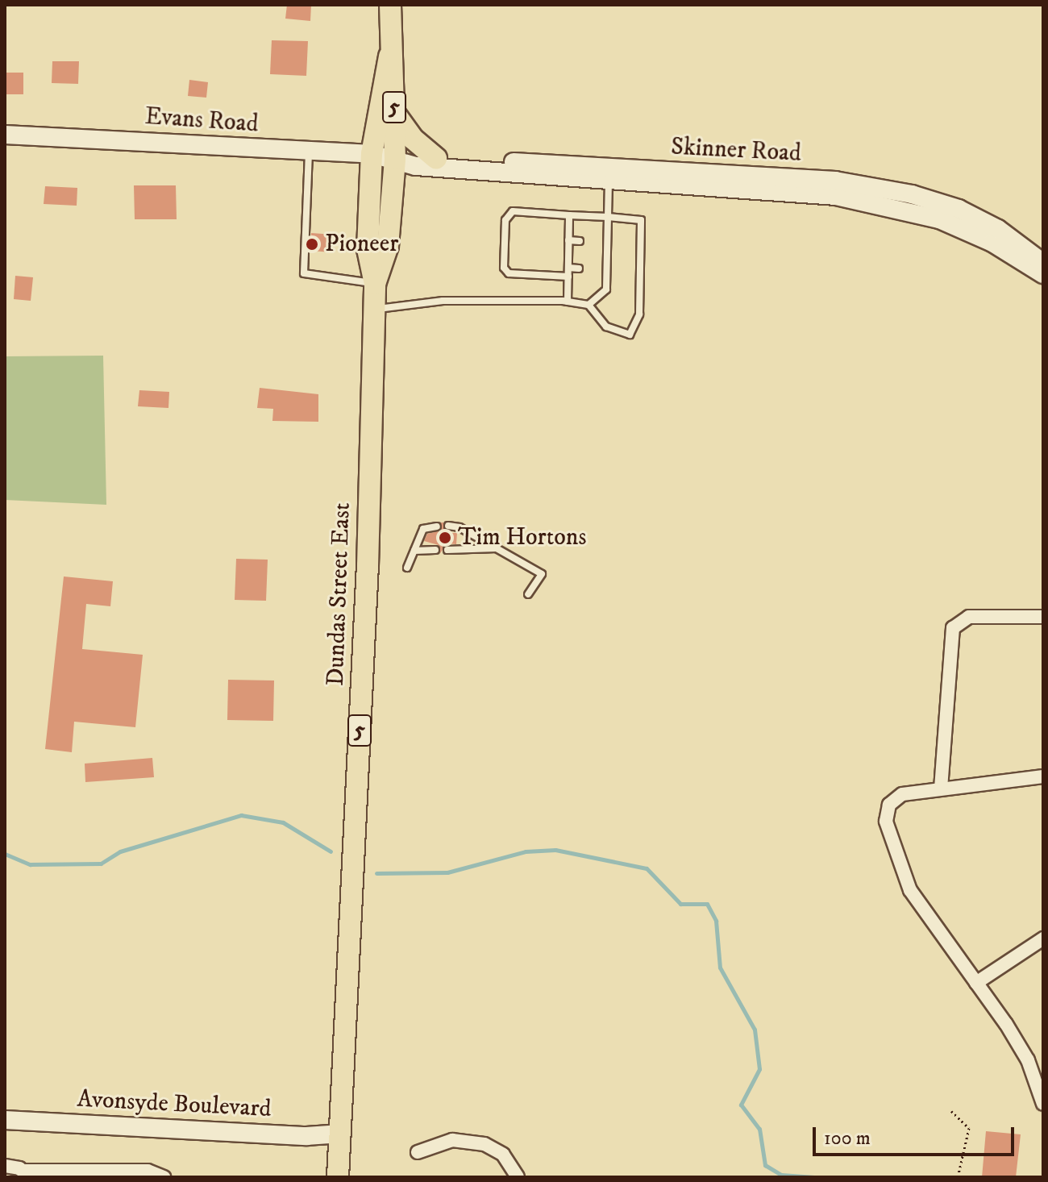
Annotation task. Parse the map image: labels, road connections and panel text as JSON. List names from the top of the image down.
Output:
{
  "streets": {
    "main road": ["5", "Dundas Street East"],
    "street": ["Evans Road", "Skinner Road", "Avonsyde Boulevard"]
  },
  "crossings": [
    ["Evans Road", "Skinner Road"],
    ["Evans Road", "Dundas Street East"],
    ["Skinner Road", "Dundas Street East"],
    ["Dundas Street East", "Avonsyde Boulevard"]
  ],
  "places": ["Pioneer", "Tim Hortons"],
  "scale_bar": "100 m"
}
